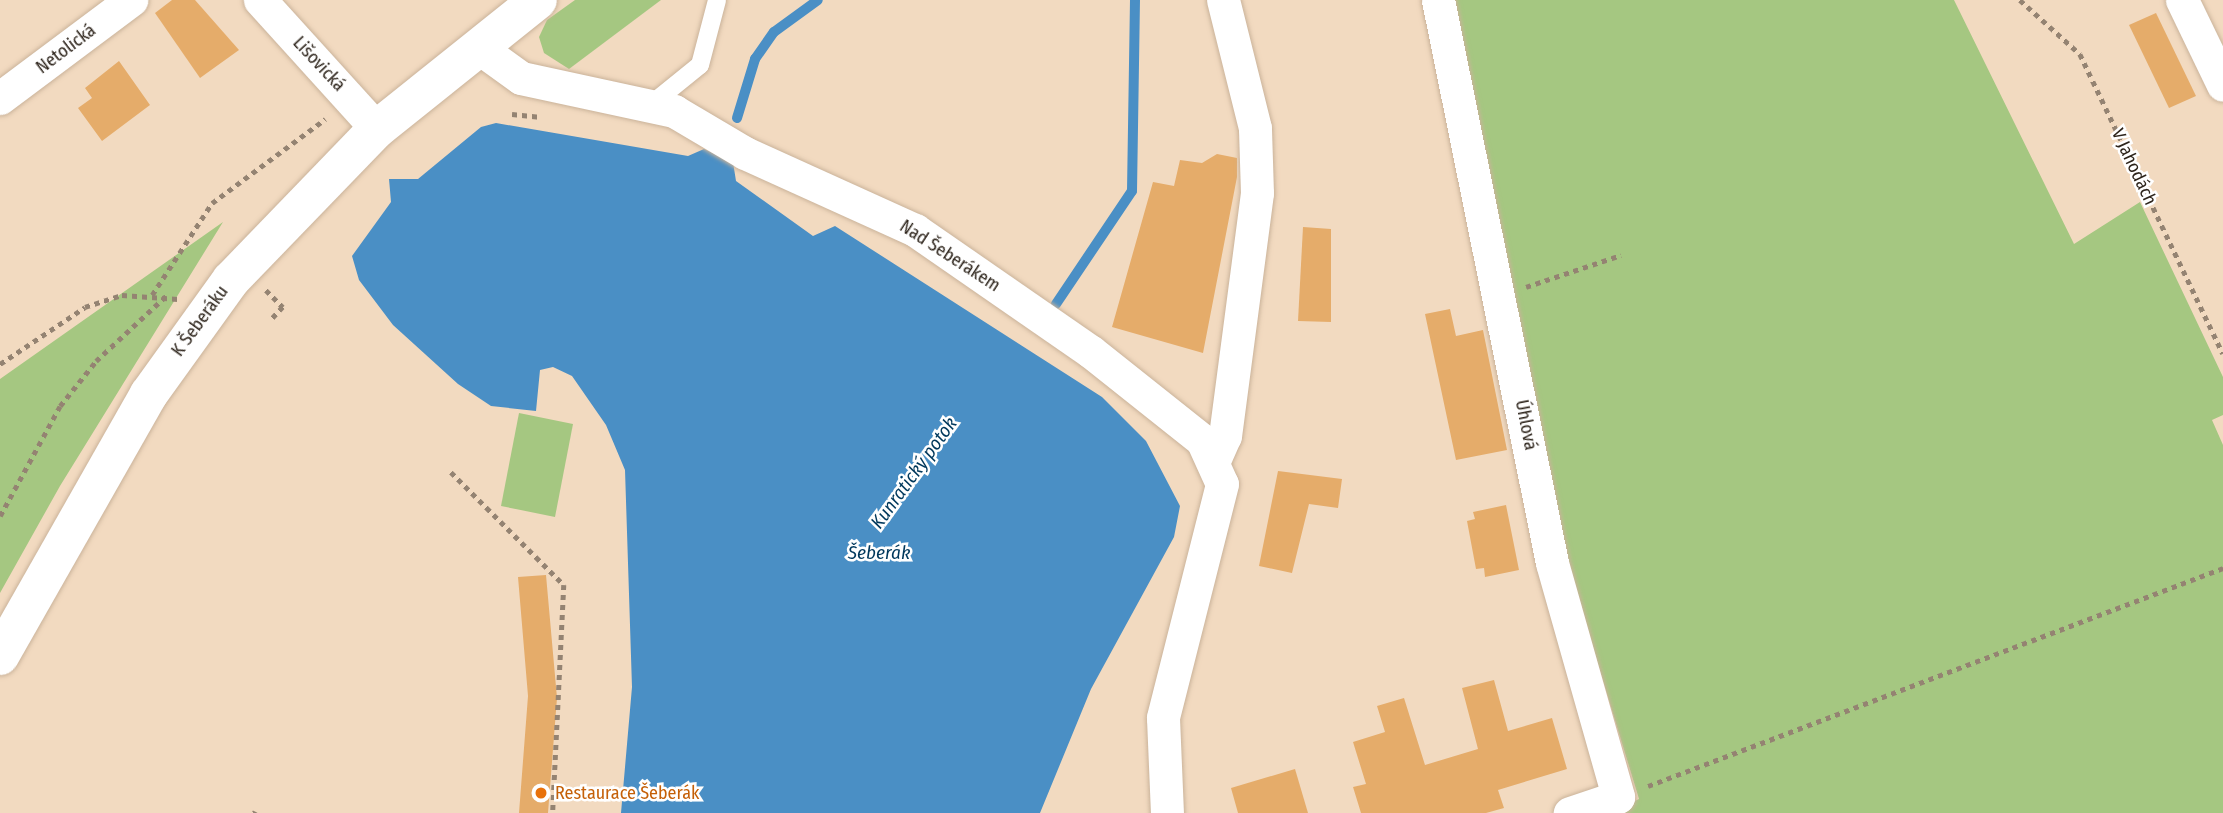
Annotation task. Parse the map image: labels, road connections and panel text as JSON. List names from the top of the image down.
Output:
{
  "streets": {
    "street": [
      "Netolická",
      "Lišovická",
      "Nad Šeberákem",
      "K Šeberáku",
      "Úhlová"
    ],
    "path": ["V Jahodách"]
  },
  "crossings": [
    ["Lišovická", "K Šeberáku"]
  ],
  "water": ["Kunratický potok", "Šeberák"],
  "places": ["Restaurace Šeberák"]
}
